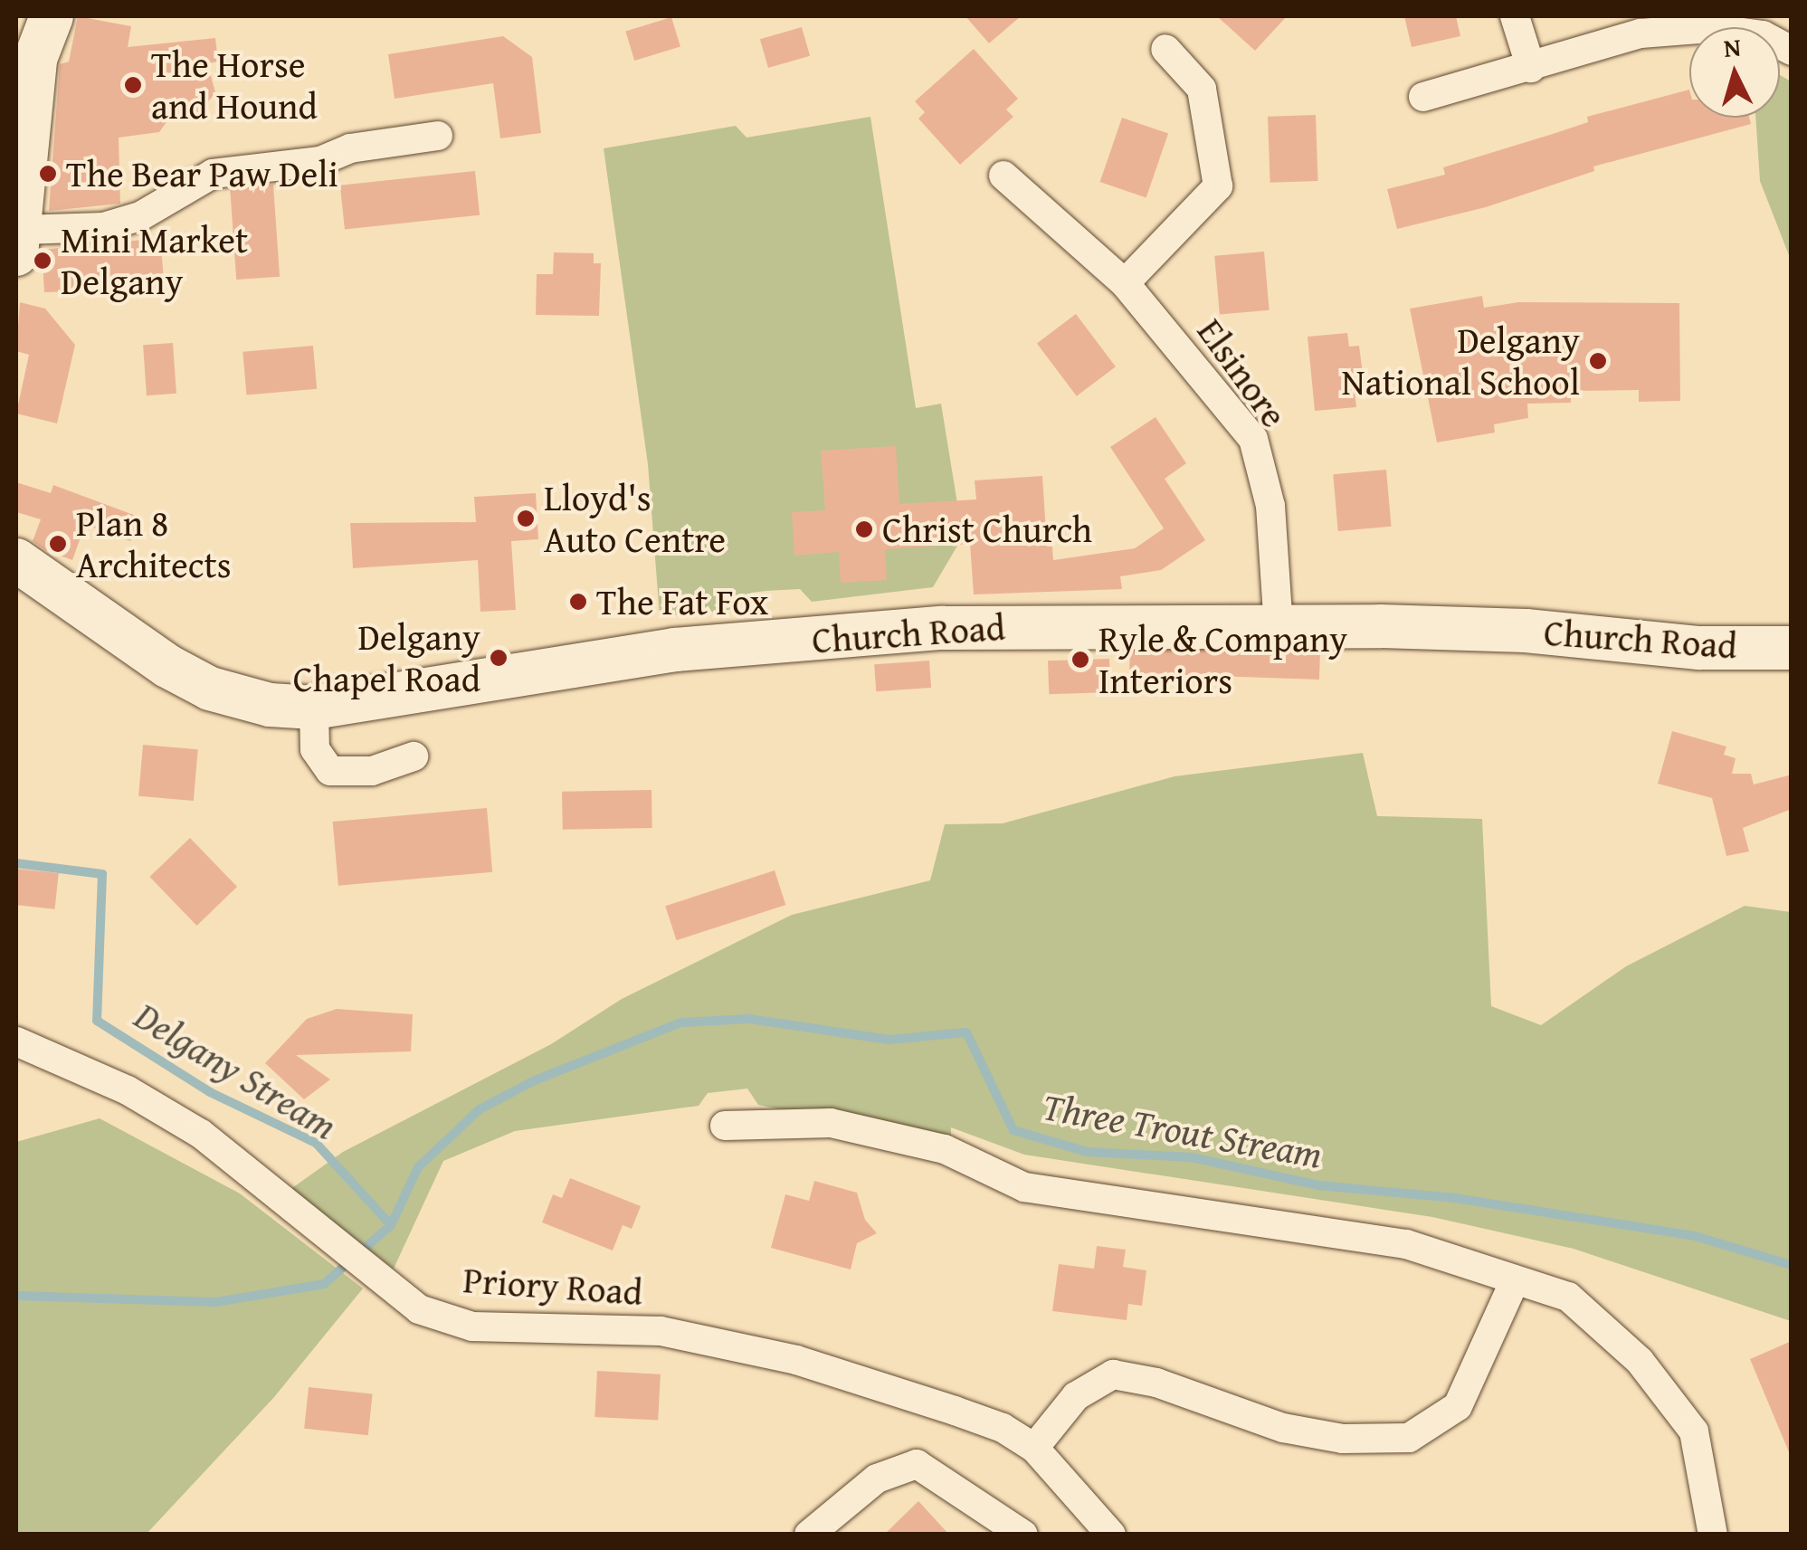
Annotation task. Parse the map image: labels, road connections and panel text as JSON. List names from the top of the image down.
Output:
{
  "streets": {
    "main road": ["Church Road"],
    "street": ["Elsinore", "Priory Road"]
  },
  "crossings": [
    ["Elsinore", "Church Road"]
  ],
  "water": ["Delgany Stream", "Three Trout Stream"],
  "places": [
    "The Horse and Hound",
    "The Bear Paw Deli",
    "Mini Market Delgany",
    "Delgany National School",
    "Lloyd's Auto Centre",
    "Christ Church",
    "Plan 8 Architects",
    "The Fat Fox",
    "Delgany Chapel Road",
    "Ryle & Company Interiors"
  ],
  "north": "top"
}
